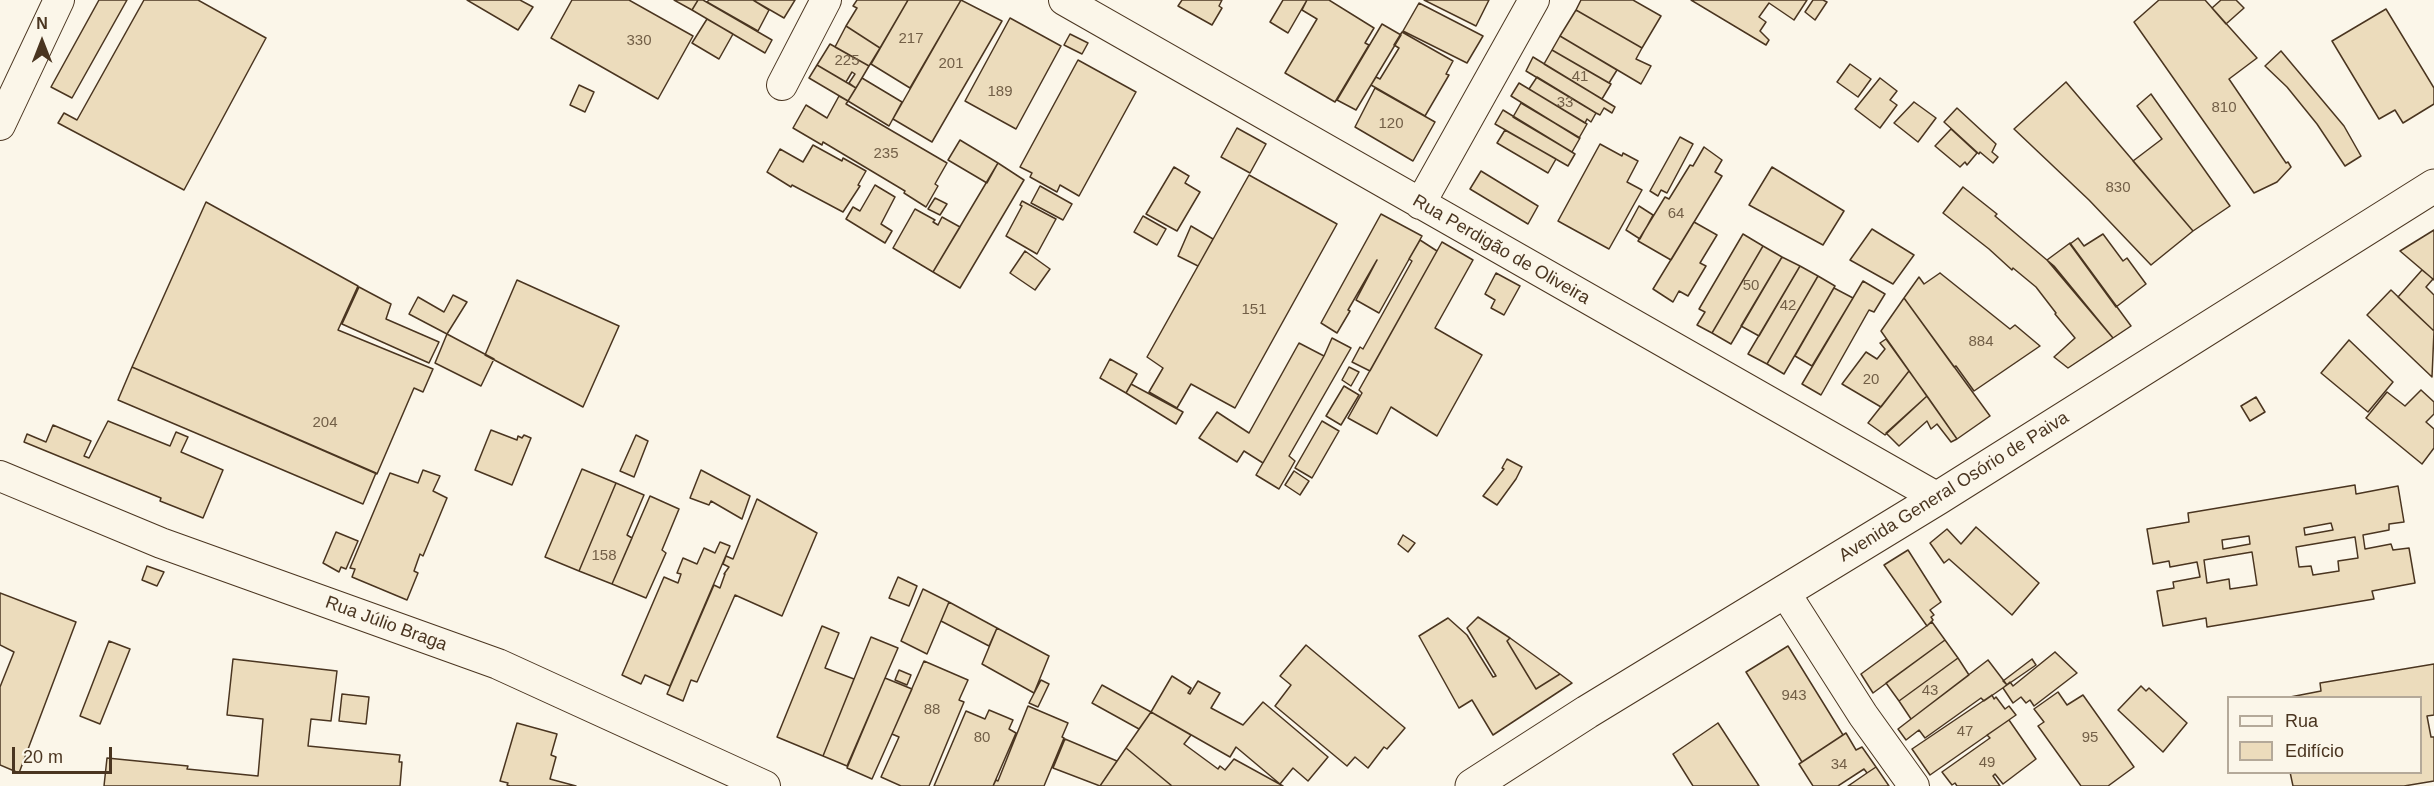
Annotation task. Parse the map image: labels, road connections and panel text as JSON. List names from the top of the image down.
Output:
{
  "streets": {
    "main road": ["Avenida General Osório de Paiva"],
    "street": ["Rua Perdigão de Oliveira", "Rua Júlio Braga"]
  },
  "crossings": [
    ["Rua Perdigão de Oliveira", "Avenida General Osório de Paiva"]
  ],
  "house_numbers": [
    "217",
    "330",
    "225",
    "201",
    "41",
    "189",
    "33",
    "810",
    "120",
    "235",
    "830",
    "64",
    "50",
    "42",
    "151",
    "884",
    "20",
    "204",
    "158",
    "43",
    "943",
    "88",
    "47",
    "80",
    "95",
    "49",
    "34"
  ],
  "legend": ["Rua", "Edifício"],
  "scale_bar": "20 m",
  "north": "top"
}
